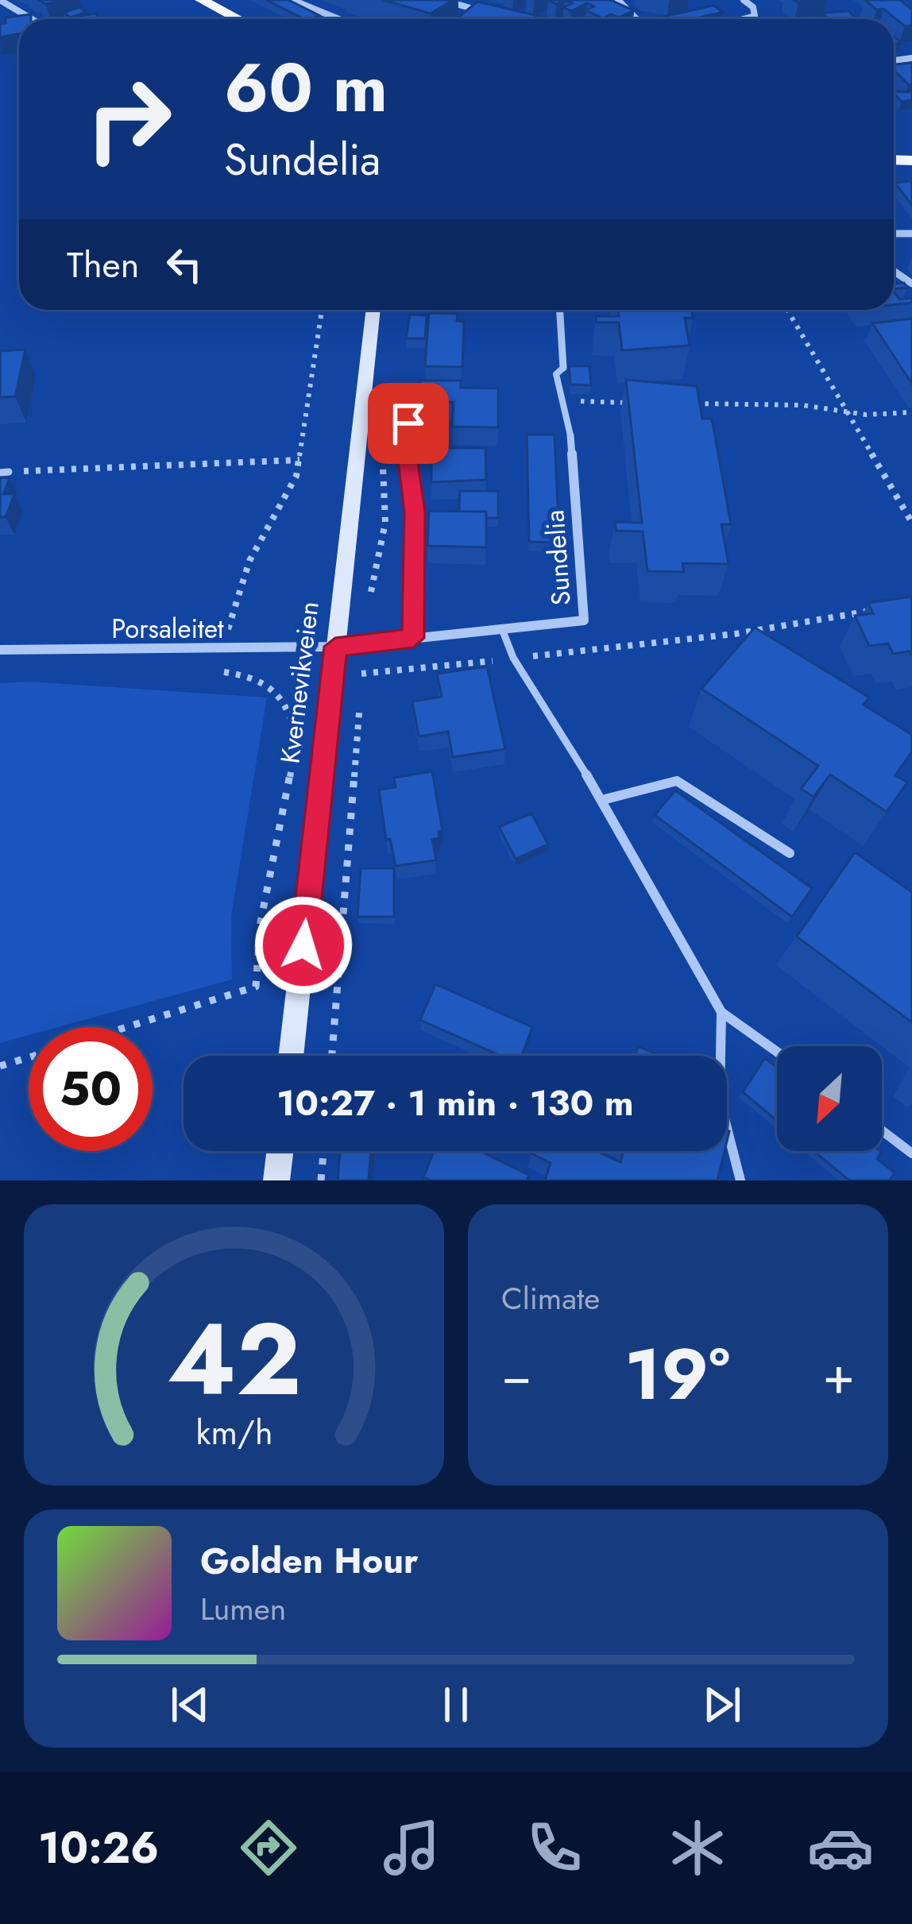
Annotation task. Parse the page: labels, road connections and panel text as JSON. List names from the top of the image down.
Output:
{
  "streets": {
    "main road": ["Kvernevikveien"],
    "street": ["Sundelia", "Porsaleitet"]
  },
  "crossings": [
    ["Sundelia", "Porsaleitet"],
    ["Sundelia", "Kvernevikveien"],
    ["Porsaleitet", "Kvernevikveien"]
  ],
  "north": "bottom left",
  "page": {
    "turn": ["60 m", "Sundelia"],
    "then": "Then",
    "limit": "50",
    "trip": "10:27 · 1 min · 130 m",
    "tile": "Climate",
    "heat": ["−", "19°", "+"],
    "song": ["Golden Hour", "Lumen"],
    "tabs": "10:26",
    "gauge": ["42", "km/h"]
  }
}
